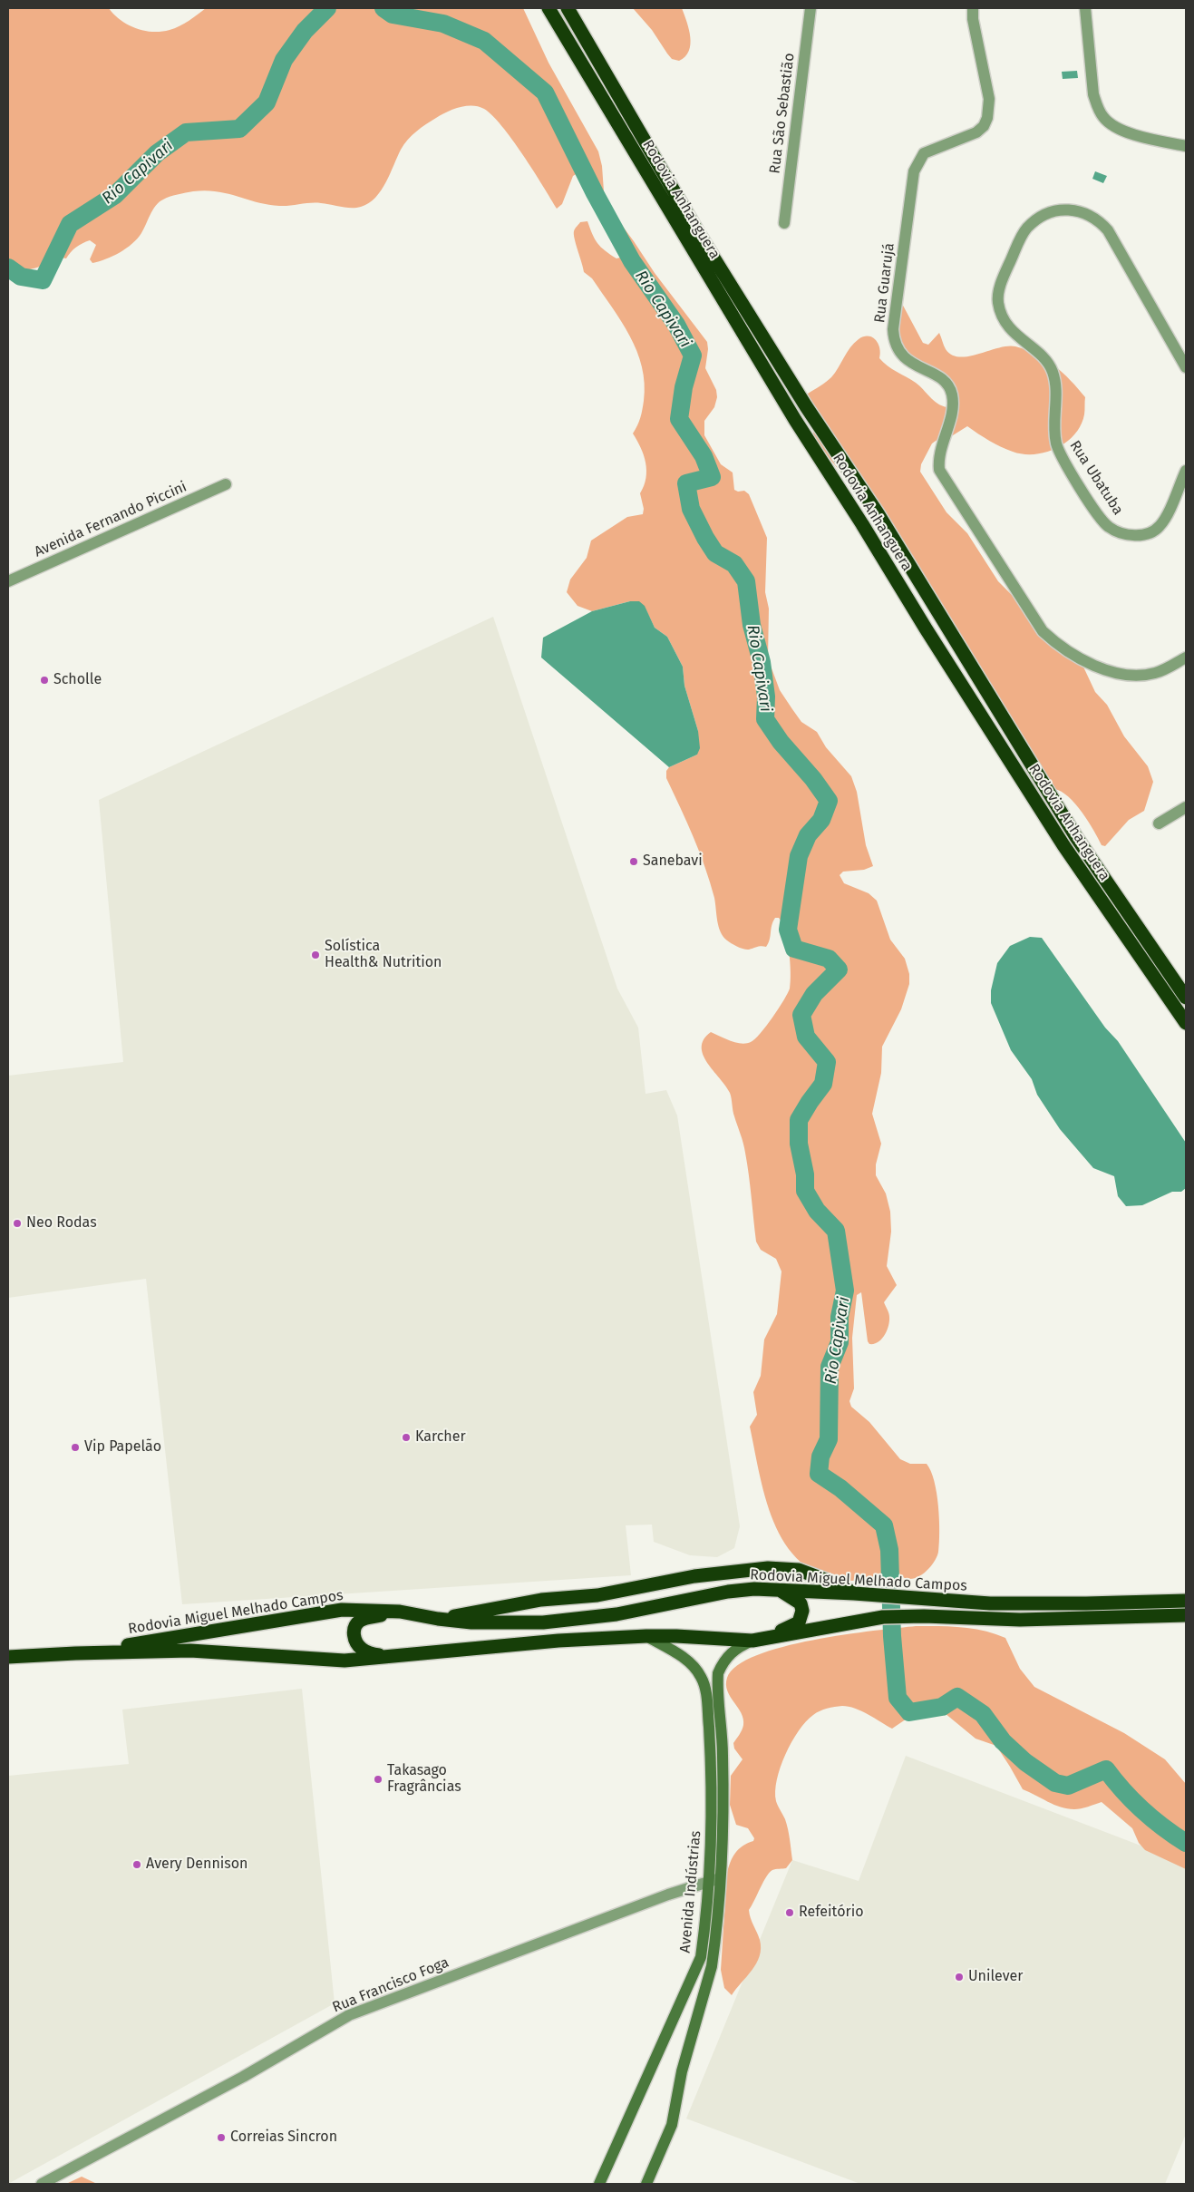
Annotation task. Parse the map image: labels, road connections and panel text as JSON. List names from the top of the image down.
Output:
{
  "streets": {
    "highway": ["Rodovia Anhanguera", "Rodovia Miguel Melhado Campos"],
    "street": [
      "Rua São Sebastião",
      "Rua Guarujá",
      "Rua Ubatuba",
      "Avenida Fernando Piccini",
      "Avenida Indústrias",
      "Rua Francisco Foga"
    ]
  },
  "crossings": [
    ["Rodovia Miguel Melhado Campos", "Avenida Indústrias"],
    ["Avenida Indústrias", "Rua Francisco Foga"]
  ],
  "water": ["Rio Capivari"],
  "places": [
    "Scholle",
    "Sanebavi",
    "Solística Health& Nutrition",
    "Neo Rodas",
    "Karcher",
    "Vip Papelão",
    "Takasago Fragrâncias",
    "Avery Dennison",
    "Refeitório",
    "Unilever",
    "Correias Sincron"
  ]
}
